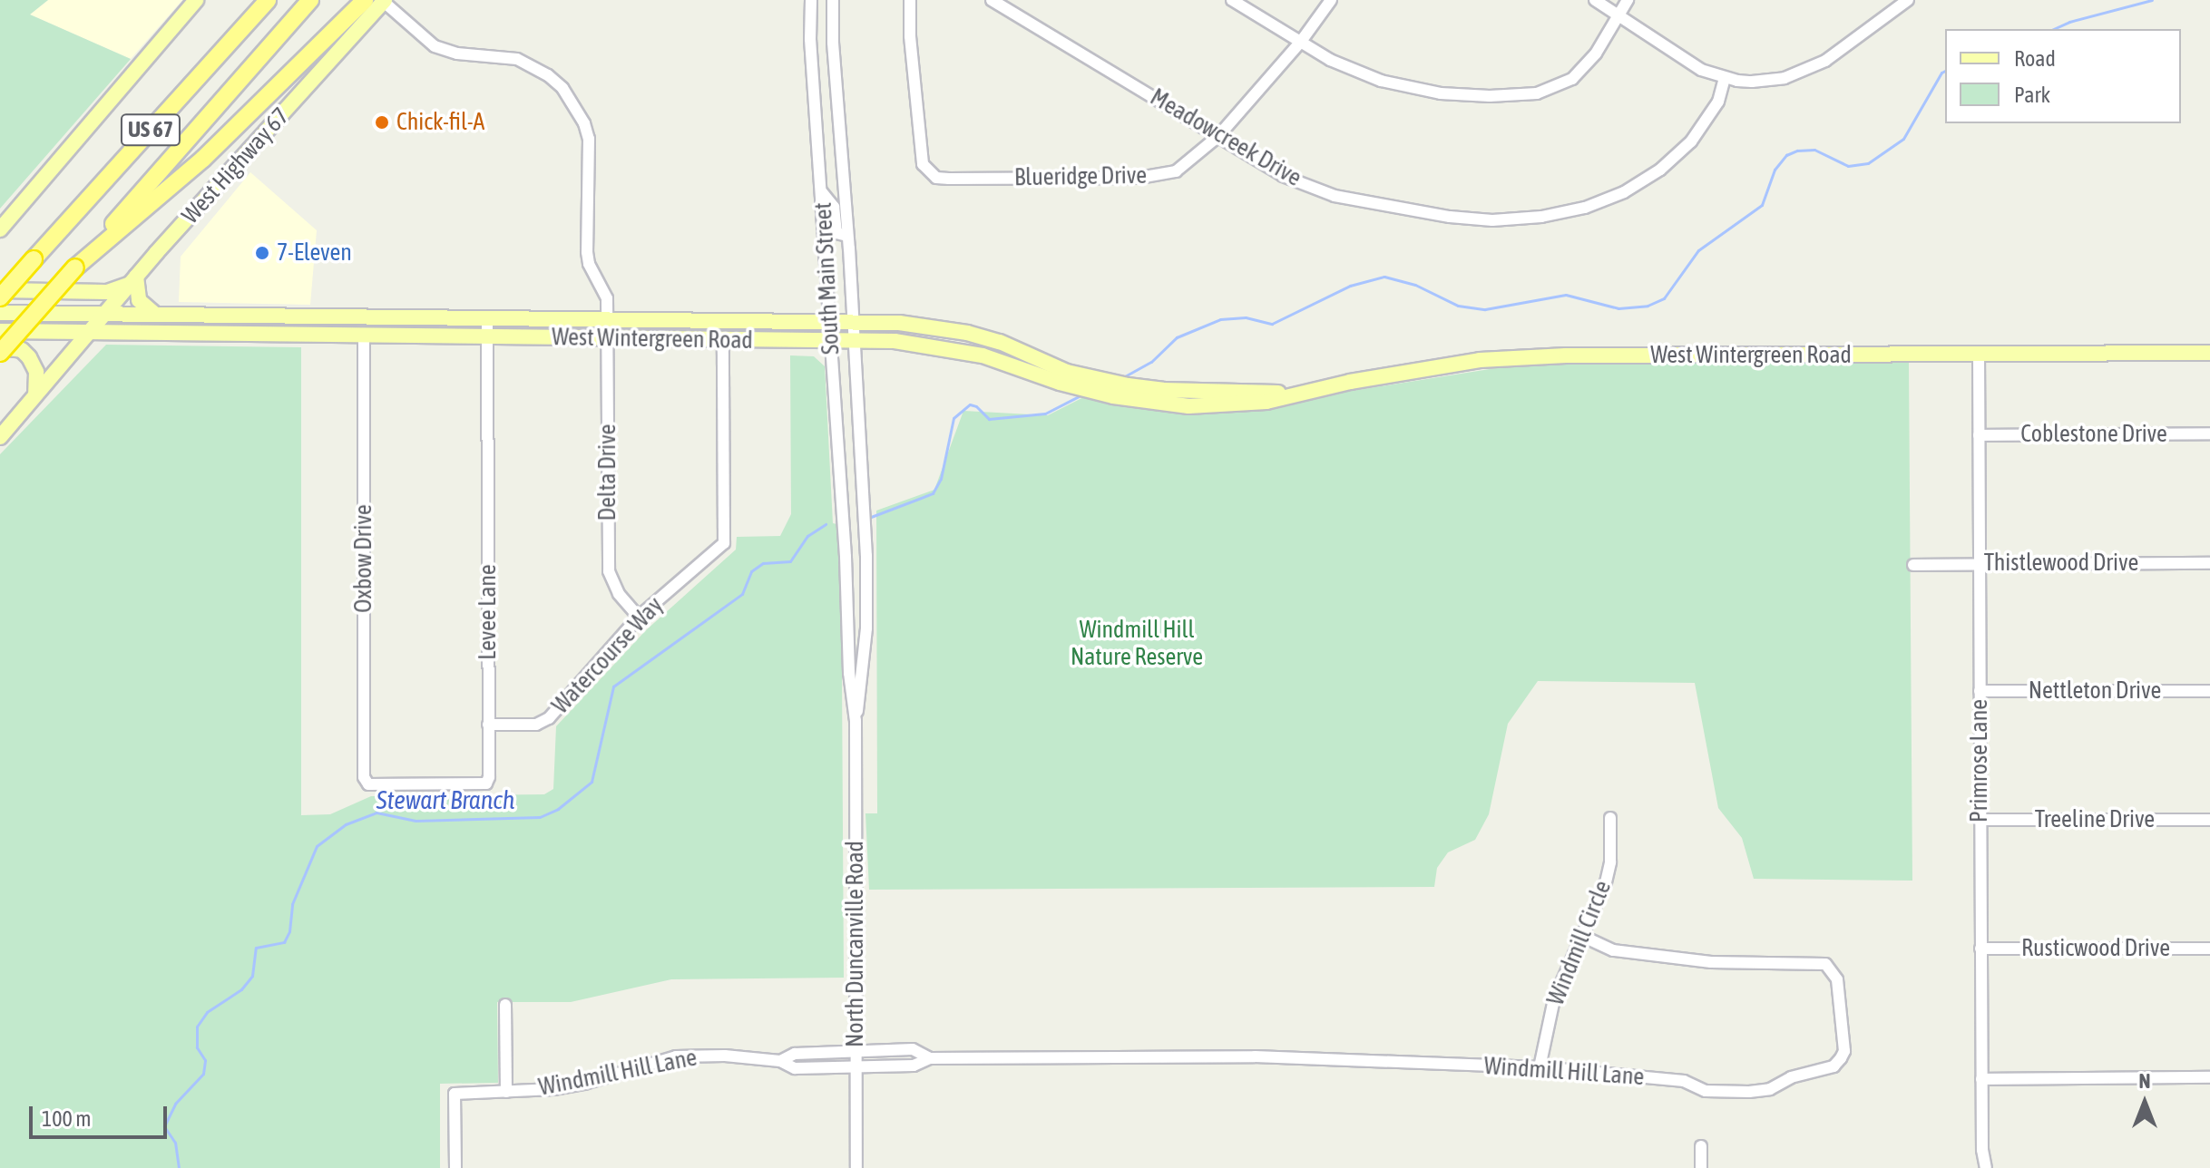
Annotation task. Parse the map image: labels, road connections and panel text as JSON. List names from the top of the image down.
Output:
{
  "streets": {
    "highway": ["US 67"],
    "main road": ["West Highway 67", "West Wintergreen Road"],
    "street": [
      "Meadowcreek Drive",
      "Blueridge Drive",
      "South Main Street",
      "Coblestone Drive",
      "Delta Drive",
      "Oxbow Drive",
      "Thistlewood Drive",
      "Levee Lane",
      "Watercourse Way",
      "Nettleton Drive",
      "Primrose Lane",
      "Treeline Drive",
      "Windmill Circle",
      "North Duncanville Road",
      "Rusticwood Drive",
      "Windmill Hill Lane"
    ]
  },
  "crossings": [
    ["Meadowcreek Drive", "Blueridge Drive"],
    ["West Highway 67", "West Wintergreen Road"],
    ["West Highway 67", "Delta Drive"],
    ["South Main Street", "West Wintergreen Road"],
    ["South Main Street", "North Duncanville Road"],
    ["West Wintergreen Road", "Delta Drive"],
    ["West Wintergreen Road", "Oxbow Drive"],
    ["West Wintergreen Road", "Levee Lane"],
    ["West Wintergreen Road", "Watercourse Way"],
    ["West Wintergreen Road", "Primrose Lane"],
    ["Coblestone Drive", "Primrose Lane"],
    ["Delta Drive", "Watercourse Way"],
    ["Oxbow Drive", "Levee Lane"],
    ["Thistlewood Drive", "Primrose Lane"],
    ["Levee Lane", "Watercourse Way"],
    ["Nettleton Drive", "Primrose Lane"],
    ["Primrose Lane", "Treeline Drive"],
    ["Primrose Lane", "Rusticwood Drive"],
    ["Windmill Circle", "Windmill Hill Lane"],
    ["North Duncanville Road", "Windmill Hill Lane"]
  ],
  "water": ["Stewart Branch"],
  "parks": ["Windmill Hill Nature Reserve"],
  "places": ["Chick-fil-A", "7-Eleven"],
  "legend": ["Road", "Park"],
  "scale_bar": "100 m",
  "north": "top"
}
